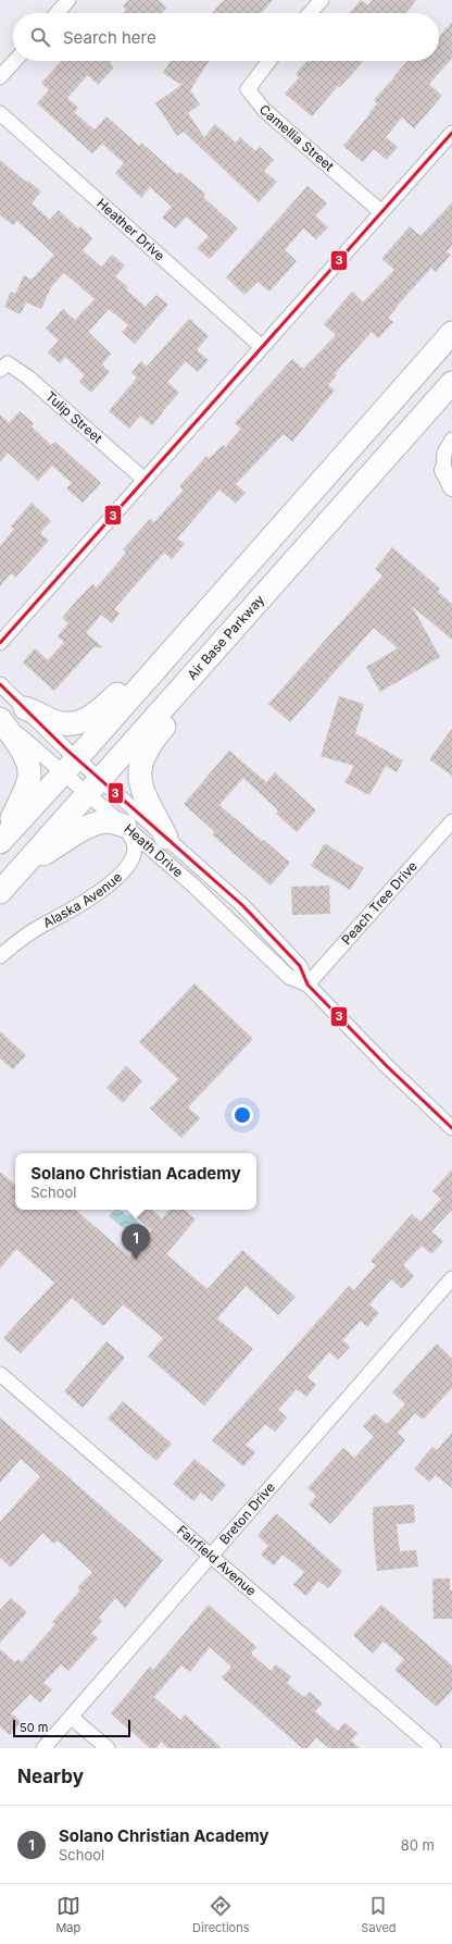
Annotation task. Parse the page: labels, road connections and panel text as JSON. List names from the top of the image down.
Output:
{
  "streets": {
    "main road": ["Air Base Parkway"],
    "street": [
      "Camellia Street",
      "Heather Drive",
      "Tulip Street",
      "Heath Drive",
      "Alaska Avenue",
      "Peach Tree Drive",
      "Breton Drive",
      "Fairfield Avenue"
    ]
  },
  "crossings": [
    ["Air Base Parkway", "Heath Drive"],
    ["Heath Drive", "Alaska Avenue"],
    ["Heath Drive", "Peach Tree Drive"],
    ["Breton Drive", "Fairfield Avenue"]
  ],
  "lines": ["transit line 3"],
  "scale_bar": "50 m",
  "page": {
    "search": "Search here",
    "popup": ["Solano Christian Academy", "School"],
    "pins": "1",
    "scale": "50 m",
    "heading": "Nearby",
    "list": [
      {
        "mark": "1",
        "name": "Solano Christian Academy",
        "note": "School",
        "value": "80 m"
      }
    ],
    "nav": ["Map", "Directions", "Saved"]
  }
}
